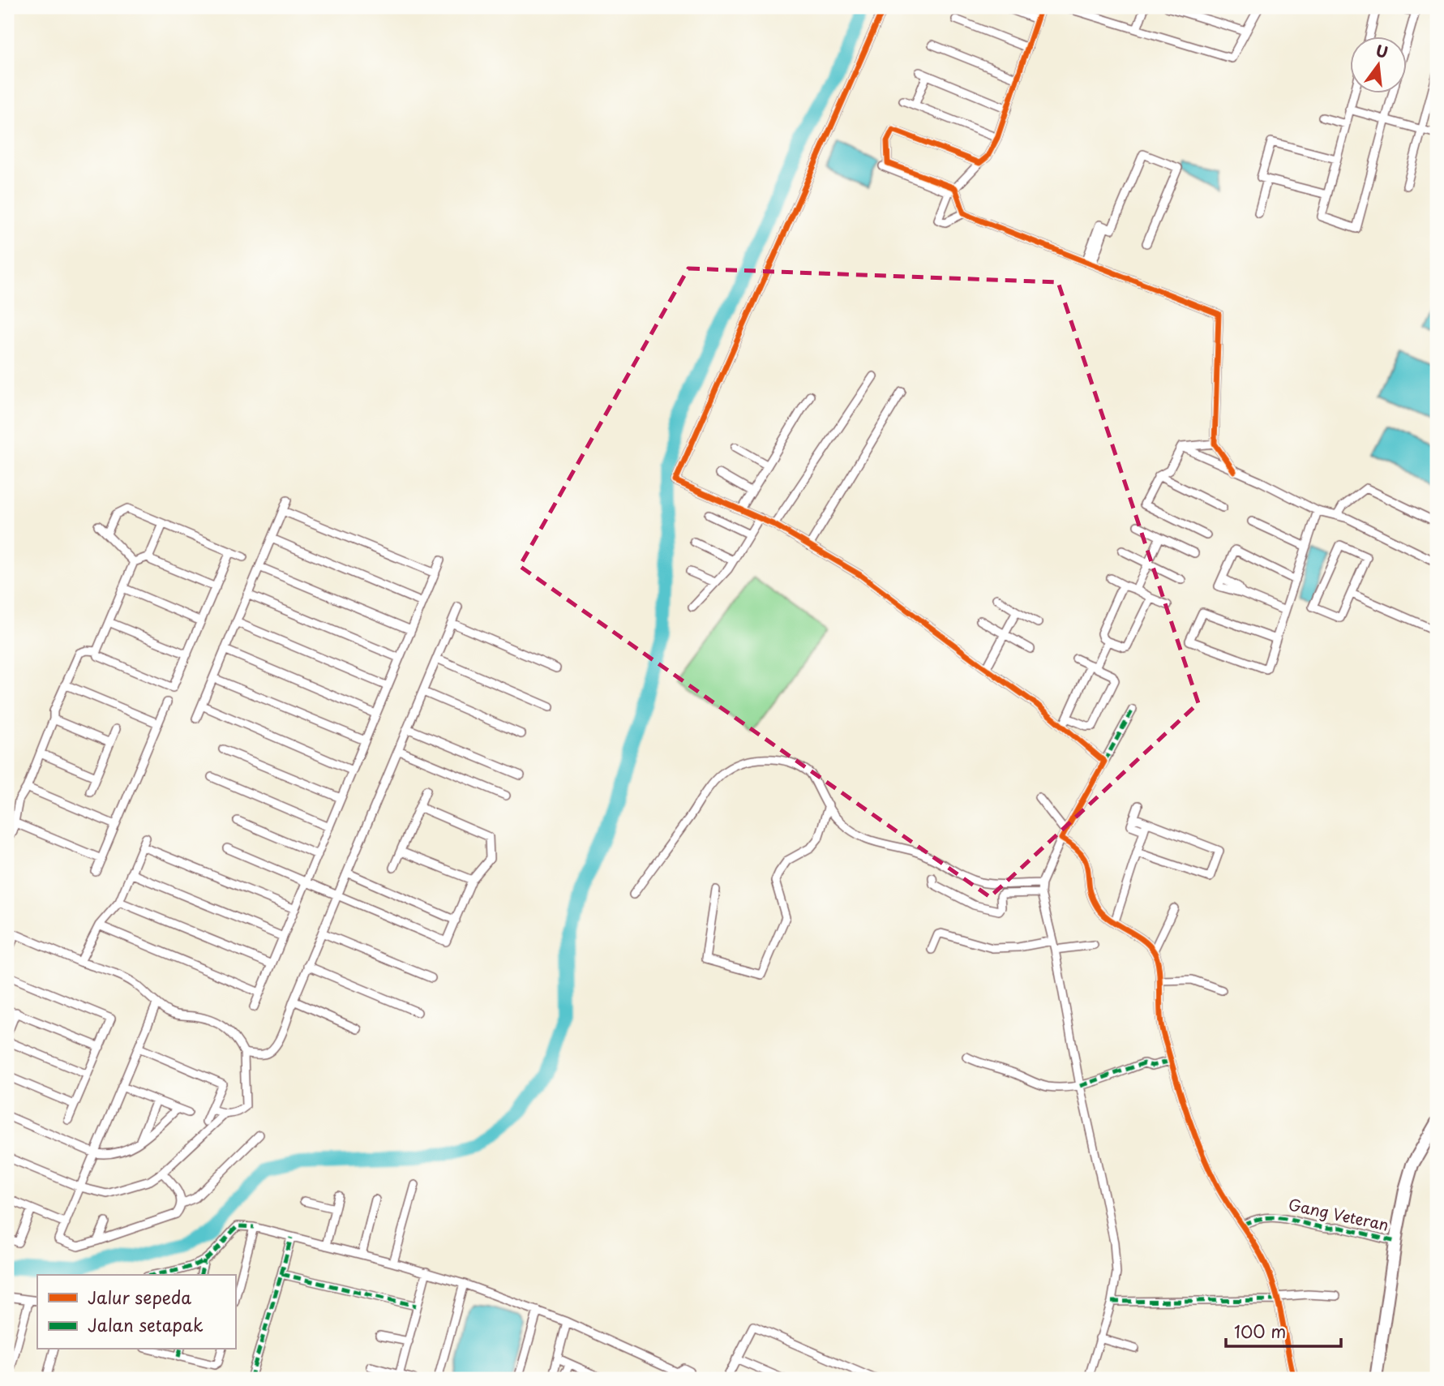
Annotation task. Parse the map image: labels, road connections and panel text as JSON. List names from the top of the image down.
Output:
{
  "streets": {
    "street": ["Gang Veteran"]
  },
  "legend": ["Jalur sepeda", "Jalan setapak"],
  "scale_bar": "100 m",
  "north": "top"
}
